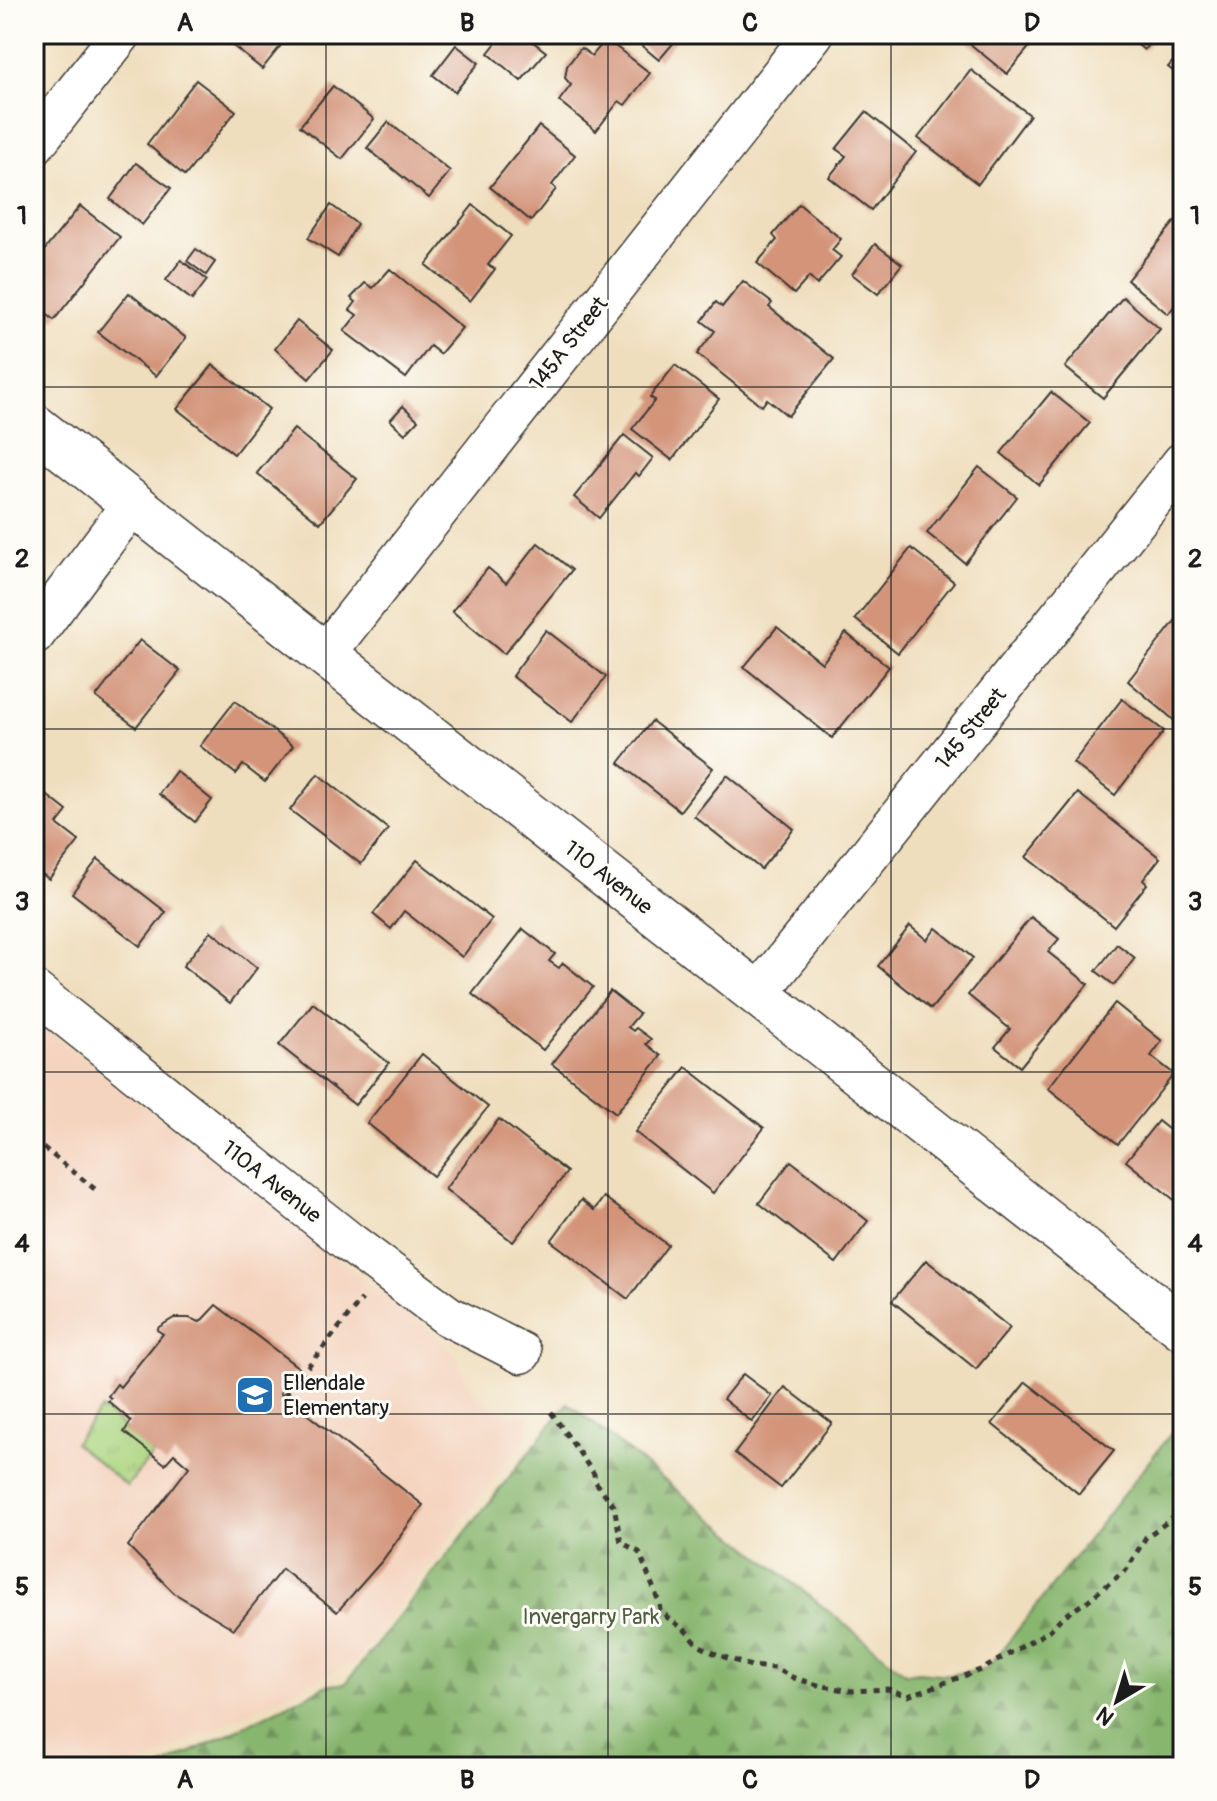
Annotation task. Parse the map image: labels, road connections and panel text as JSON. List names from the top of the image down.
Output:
{
  "streets": {
    "street": [
      "145A Street",
      "145 Street",
      "110 Avenue",
      "110A Avenue"
    ]
  },
  "crossings": [
    ["145A Street", "110 Avenue"],
    ["145 Street", "110 Avenue"]
  ],
  "parks": ["Invergarry Park"],
  "places": {
    "school or university": ["Ellendale Elementary"]
  },
  "north": "bottom left",
  "grid": {
    "columns": [
      "A",
      "B",
      "C",
      "D"
    ],
    "rows": [
      "1",
      "2",
      "3",
      "4",
      "5"
    ]
  }
}
